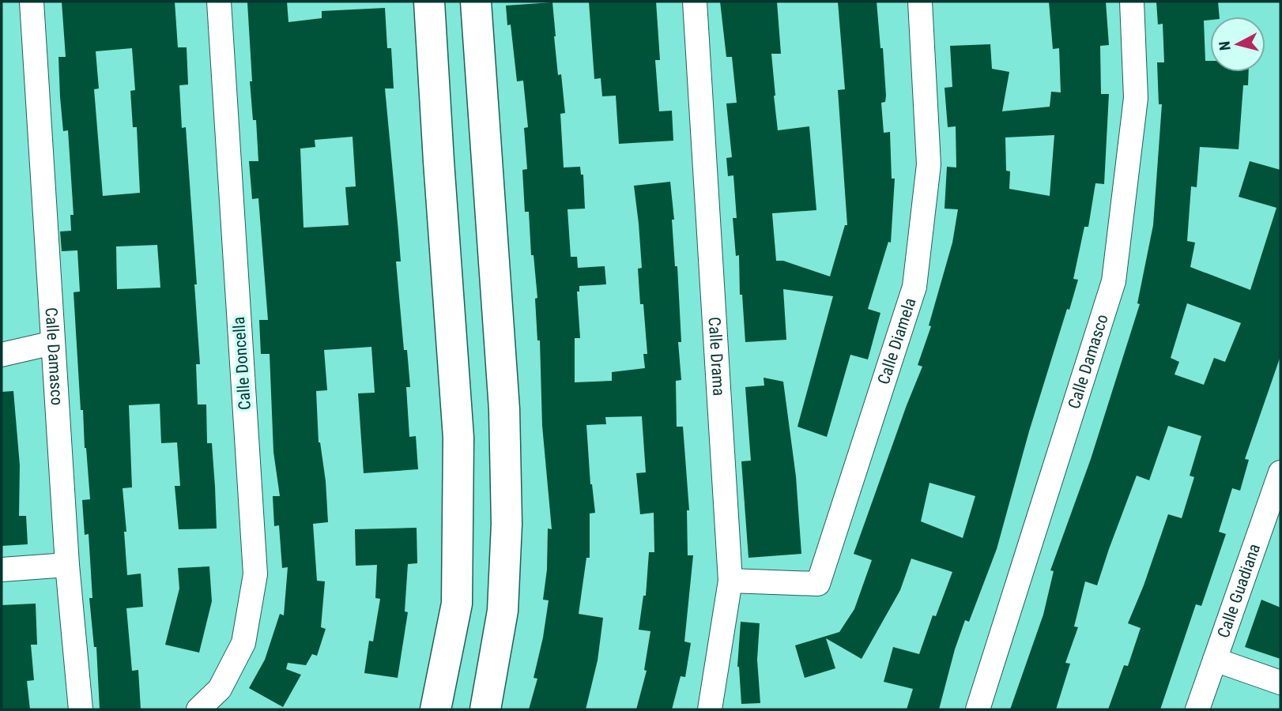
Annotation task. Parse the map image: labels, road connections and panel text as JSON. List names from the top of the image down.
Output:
{
  "streets": {
    "street": [
      "Calle Diamela",
      "Calle Damasco",
      "Calle Drama",
      "Calle Doncella",
      "Calle Guadiana"
    ]
  },
  "crossings": [
    ["Calle Diamela", "Calle Drama"]
  ],
  "north": "left"
}
